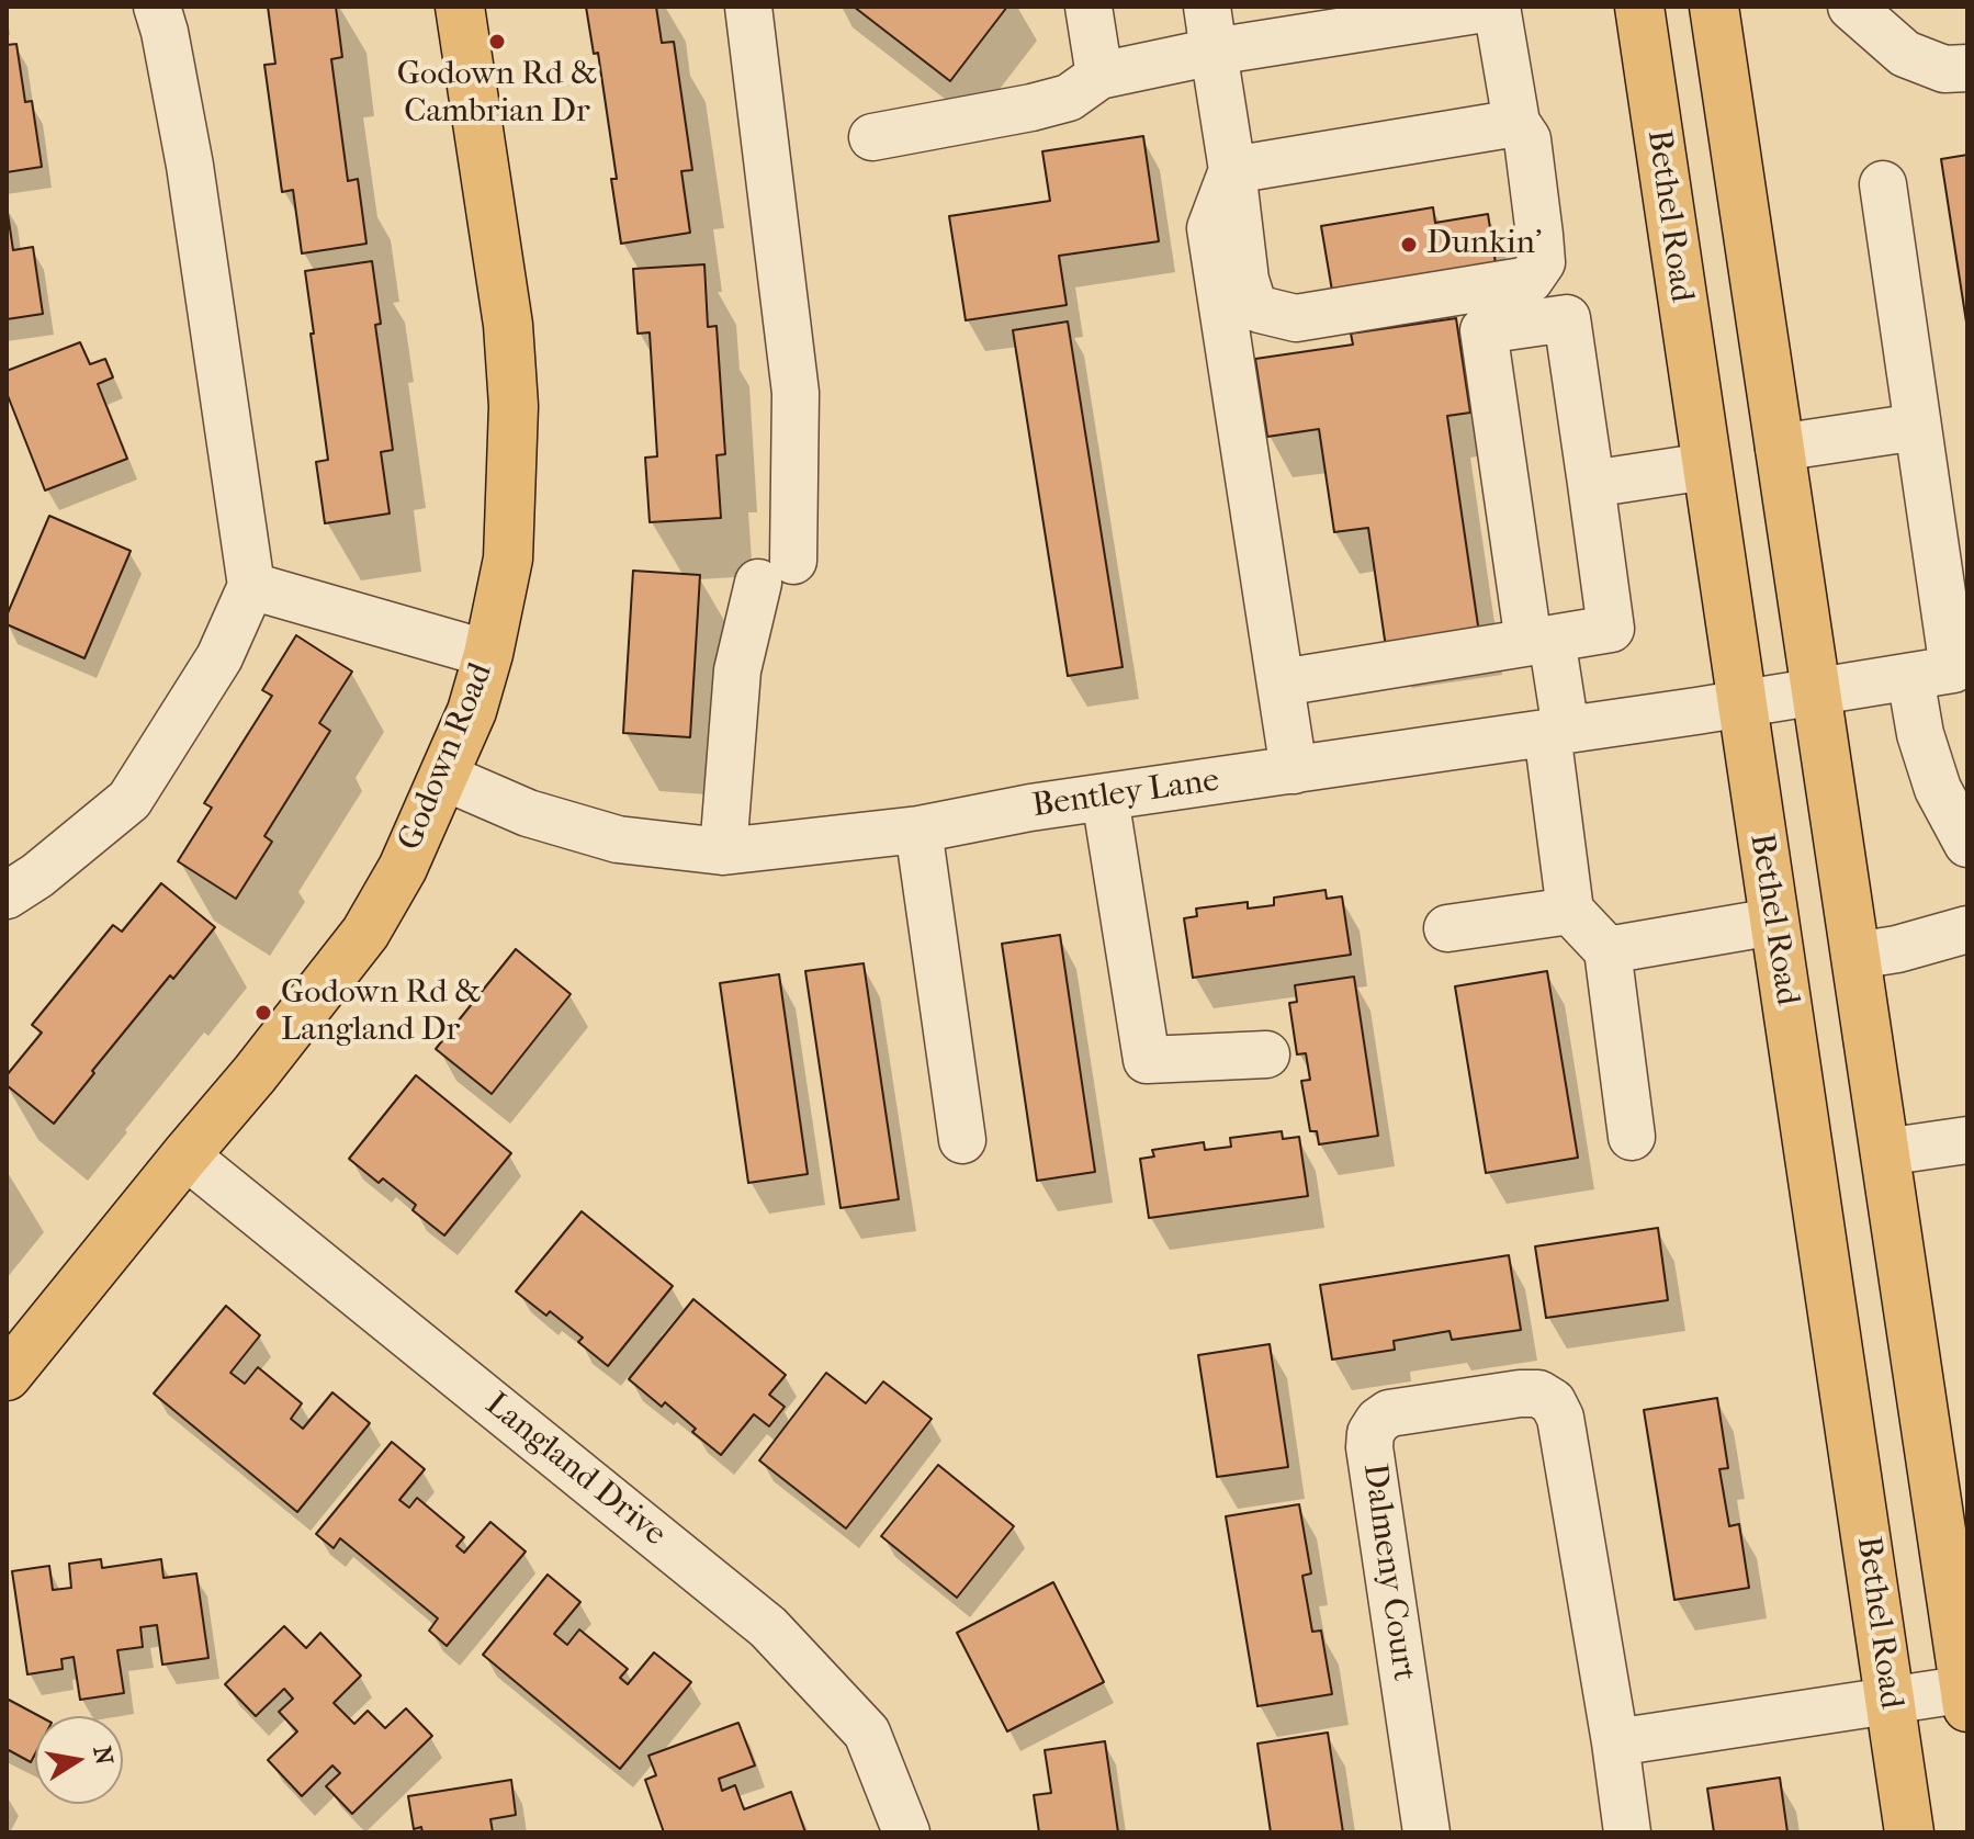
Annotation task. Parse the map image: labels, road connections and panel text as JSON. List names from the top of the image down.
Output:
{
  "streets": {
    "main road": ["Bethel Road", "Godown Road"],
    "street": ["Bentley Lane", "Langland Drive", "Dalmeny Court"]
  },
  "crossings": [
    ["Bethel Road", "Bentley Lane"],
    ["Godown Road", "Bentley Lane"],
    ["Godown Road", "Langland Drive"]
  ],
  "places": ["Godown Rd & Cambrian Dr", "Dunkin'", "Godown Rd & Langland Dr"],
  "north": "right"
}
